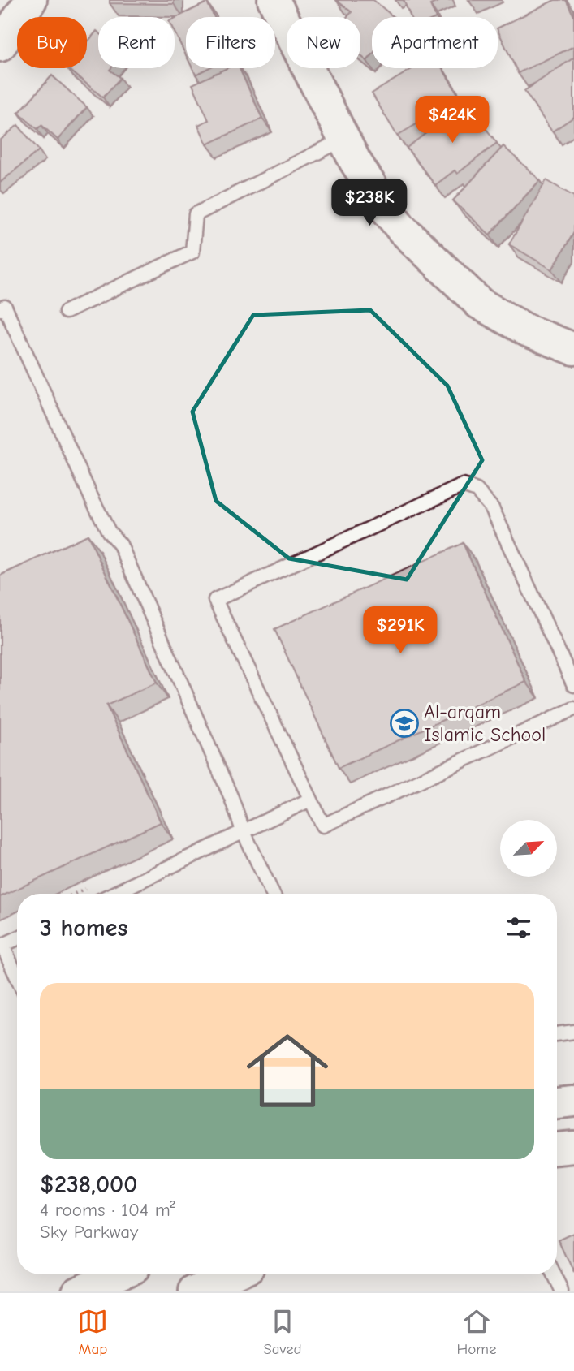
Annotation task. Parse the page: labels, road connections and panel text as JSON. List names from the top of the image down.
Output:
{
  "places": {
    "school or university": ["Al-arqam Islamic School"]
  },
  "north": "top right",
  "page": {
    "chip": [
      "Buy",
      "Rent",
      "Filters",
      "New",
      "Apartment"
    ],
    "price": ["$424K", "$238K", "$291K"],
    "heading": "3 homes",
    "list": [
      {
        "name": "$238,000",
        "note": "4 rooms · 104 m² · Sky Parkway"
      }
    ],
    "tabs": ["Map", "Saved", "Home"]
  }
}
